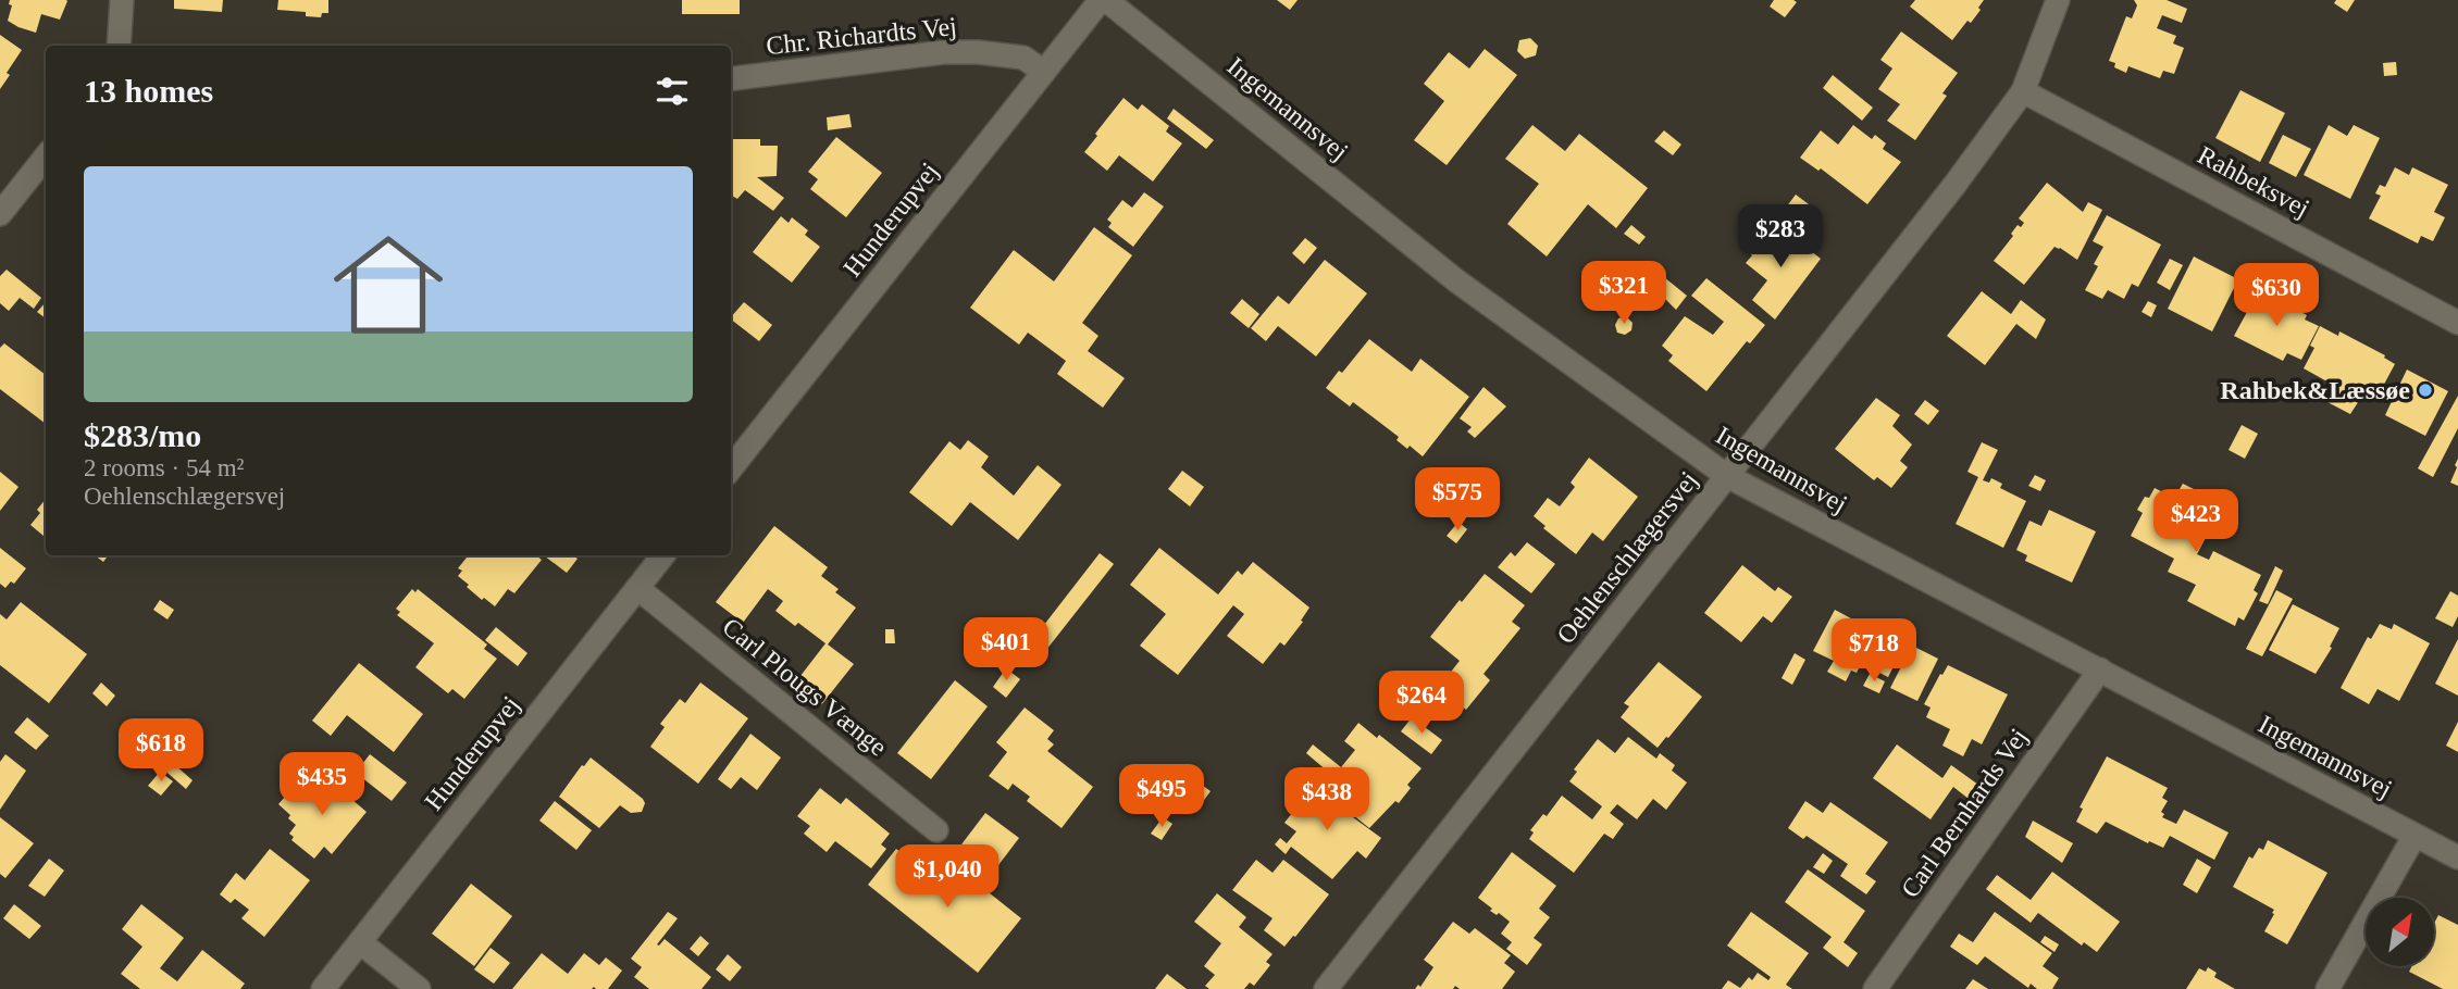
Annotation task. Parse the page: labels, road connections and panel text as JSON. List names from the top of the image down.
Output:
{
  "streets": {
    "street": [
      "Chr. Richardts Vej",
      "Ingemannsvej",
      "Rahbeksvej",
      "Hunderupvej",
      "Oehlenschlægersvej",
      "Carl Plougs Vænge",
      "Carl Bernhards Vej"
    ]
  },
  "crossings": [
    ["Chr. Richardts Vej", "Hunderupvej"],
    ["Ingemannsvej", "Hunderupvej"],
    ["Ingemannsvej", "Oehlenschlægersvej"],
    ["Ingemannsvej", "Carl Bernhards Vej"],
    ["Rahbeksvej", "Oehlenschlægersvej"],
    ["Hunderupvej", "Carl Plougs Vænge"]
  ],
  "places": ["Rahbek&Læssøe"],
  "north": "top right",
  "page": {
    "heading": "13 homes",
    "list": [
      {
        "name": "$283/mo",
        "note": "2 rooms · 54 m² · Oehlenschlægersvej"
      }
    ],
    "price": [
      "$283",
      "$321",
      "$630",
      "$575",
      "$423",
      "$401",
      "$718",
      "$264",
      "$618",
      "$435",
      "$495",
      "$438",
      "$1,040"
    ]
  }
}
